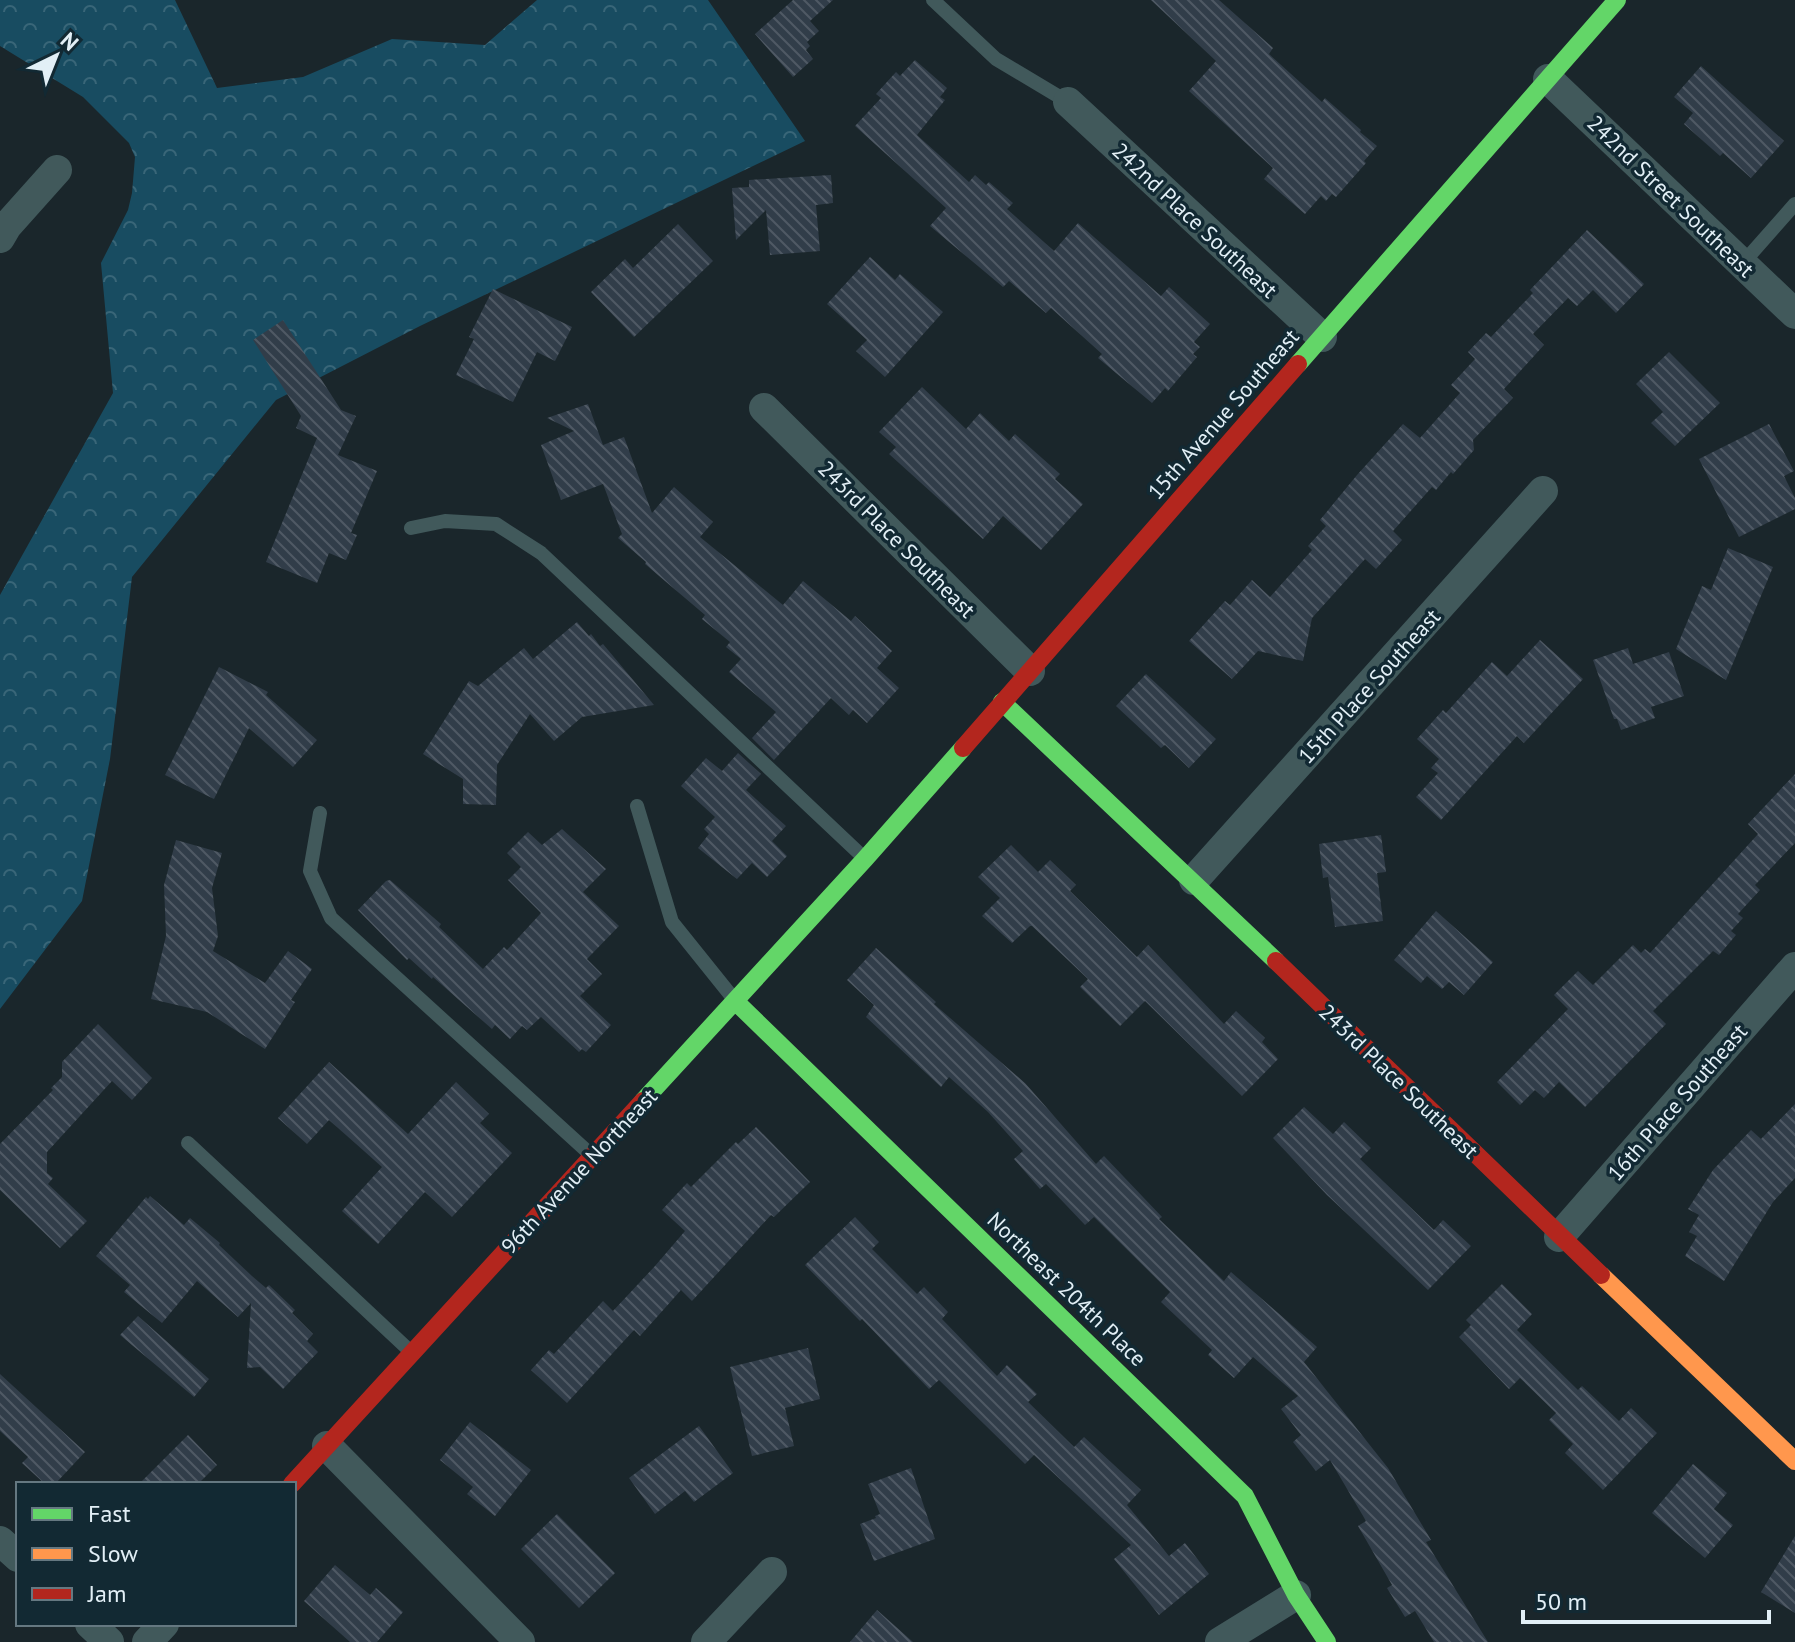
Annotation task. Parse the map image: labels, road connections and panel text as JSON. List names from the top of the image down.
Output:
{
  "streets": {
    "street": [
      "242nd Street Southeast",
      "242nd Place Southeast",
      "15th Avenue Southeast",
      "243rd Place Southeast",
      "15th Place Southeast",
      "16th Place Southeast",
      "96th Avenue Northeast",
      "Northeast 204th Place"
    ]
  },
  "crossings": [
    ["242nd Street Southeast", "15th Avenue Southeast"],
    ["242nd Place Southeast", "15th Avenue Southeast"],
    ["15th Avenue Southeast", "243rd Place Southeast"],
    ["15th Avenue Southeast", "96th Avenue Northeast"],
    ["243rd Place Southeast", "15th Place Southeast"],
    ["243rd Place Southeast", "16th Place Southeast"],
    ["96th Avenue Northeast", "Northeast 204th Place"]
  ],
  "legend": ["Fast", "Slow", "Jam"],
  "scale_bar": "50 m",
  "north": "top right"
}
